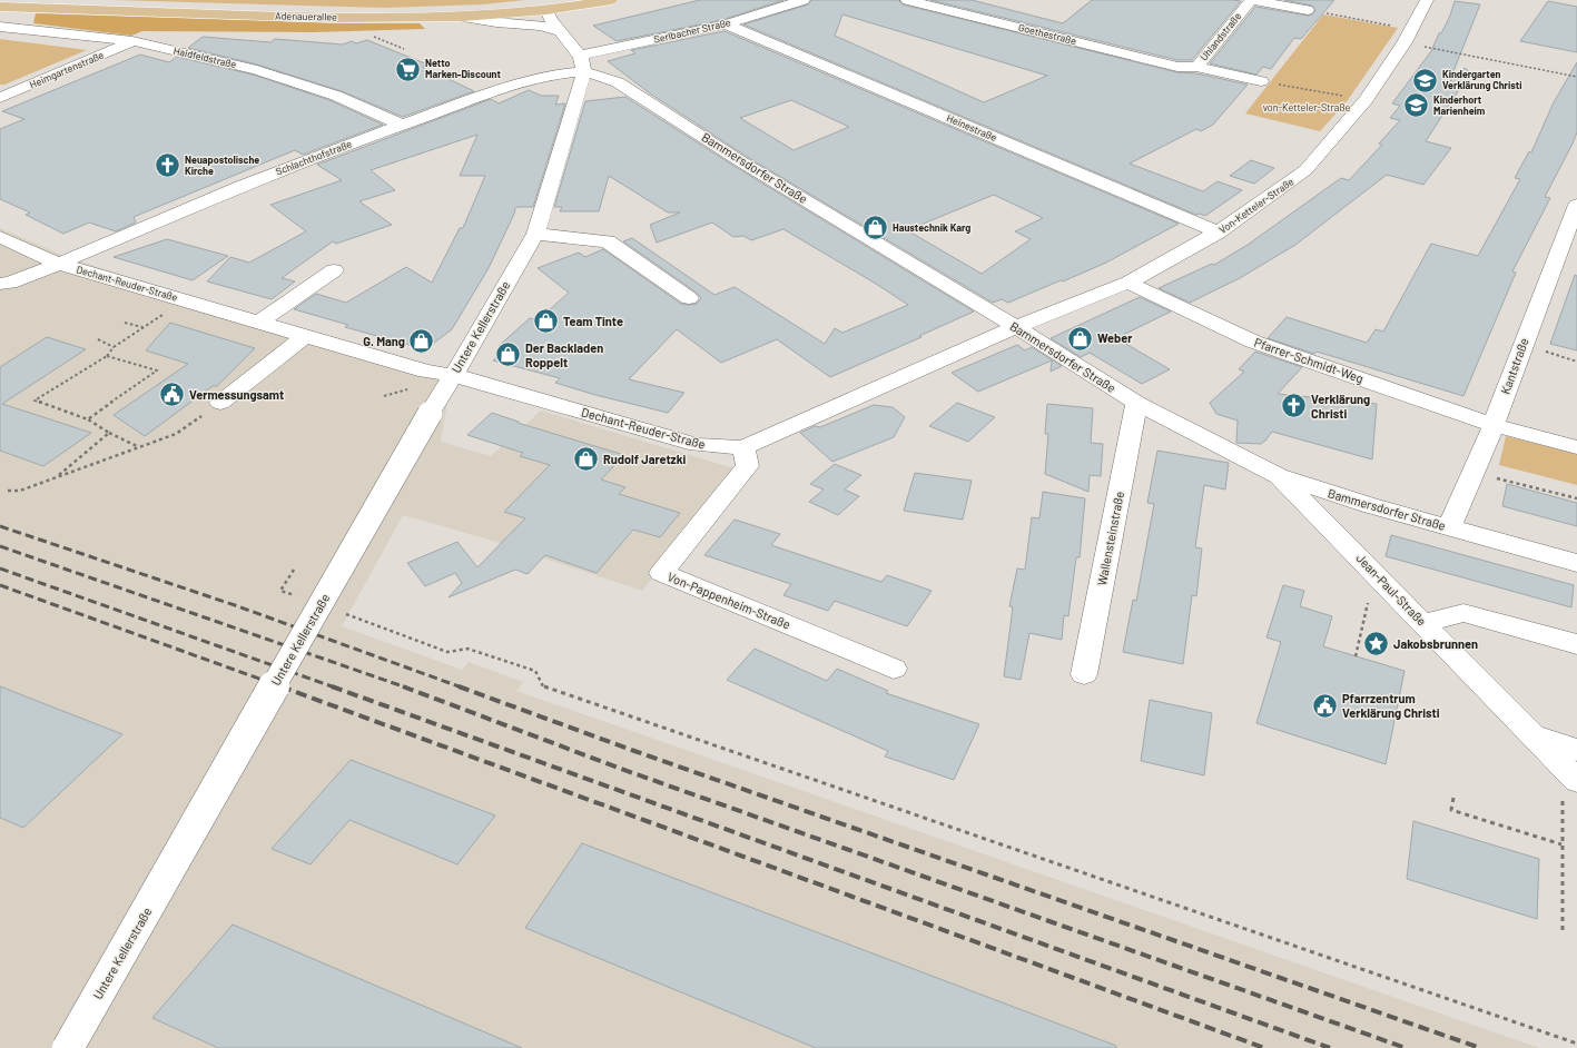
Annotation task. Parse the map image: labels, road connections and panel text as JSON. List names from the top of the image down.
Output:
{
  "streets": {
    "main road": ["Adenauerallee"],
    "street": [
      "Serlbacher Straße",
      "Goethestraße",
      "Uhlandstraße",
      "Haidfeldstraße",
      "Heimgartenstraße",
      "Heinestraße",
      "Schlachthofstraße",
      "Bammersdorfer Straße",
      "Von-Ketteler-Straße",
      "Dechant-Reuder-Straße",
      "Untere Kellerstraße",
      "Pfarrer-Schmidt-Weg",
      "Kantstraße",
      "Wallensteinstraße",
      "Jean-Paul-Straße",
      "Von-Pappenheim-Straße"
    ]
  },
  "crossings": [
    ["Serlbacher Straße", "Heinestraße"],
    ["Serlbacher Straße", "Schlachthofstraße"],
    ["Serlbacher Straße", "Bammersdorfer Straße"],
    ["Serlbacher Straße", "Untere Kellerstraße"],
    ["Goethestraße", "Uhlandstraße"],
    ["Haidfeldstraße", "Heimgartenstraße"],
    ["Haidfeldstraße", "Schlachthofstraße"],
    ["Heinestraße", "Von-Ketteler-Straße"],
    ["Schlachthofstraße", "Bammersdorfer Straße"],
    ["Schlachthofstraße", "Dechant-Reuder-Straße"],
    ["Schlachthofstraße", "Untere Kellerstraße"],
    ["Bammersdorfer Straße", "Von-Ketteler-Straße"],
    ["Bammersdorfer Straße", "Dechant-Reuder-Straße"],
    ["Bammersdorfer Straße", "Untere Kellerstraße"],
    ["Bammersdorfer Straße", "Kantstraße"],
    ["Bammersdorfer Straße", "Wallensteinstraße"],
    ["Bammersdorfer Straße", "Jean-Paul-Straße"],
    ["Von-Ketteler-Straße", "Dechant-Reuder-Straße"],
    ["Von-Ketteler-Straße", "Pfarrer-Schmidt-Weg"],
    ["Dechant-Reuder-Straße", "Untere Kellerstraße"],
    ["Dechant-Reuder-Straße", "Von-Pappenheim-Straße"],
    ["Pfarrer-Schmidt-Weg", "Kantstraße"]
  ],
  "parks": ["von-Ketteler-Straße"],
  "places": {
    "supermarket": ["Netto Marken-Discount"],
    "school or university": ["Kindergarten Verklärung Christi", "Kinderhort Marienheim"],
    "church": ["Neuapostolische Kirche", "Verklärung Christi"],
    "shop": [
      "Haustechnik Karg",
      "Team Tinte",
      "Weber",
      "G. Mang",
      "Der Backladen Roppelt",
      "Rudolf Jaretzki"
    ],
    "public building": ["Vermessungsamt", "Pfarrzentrum Verklärung Christi"],
    "place": ["Jakobsbrunnen"]
  }
}
